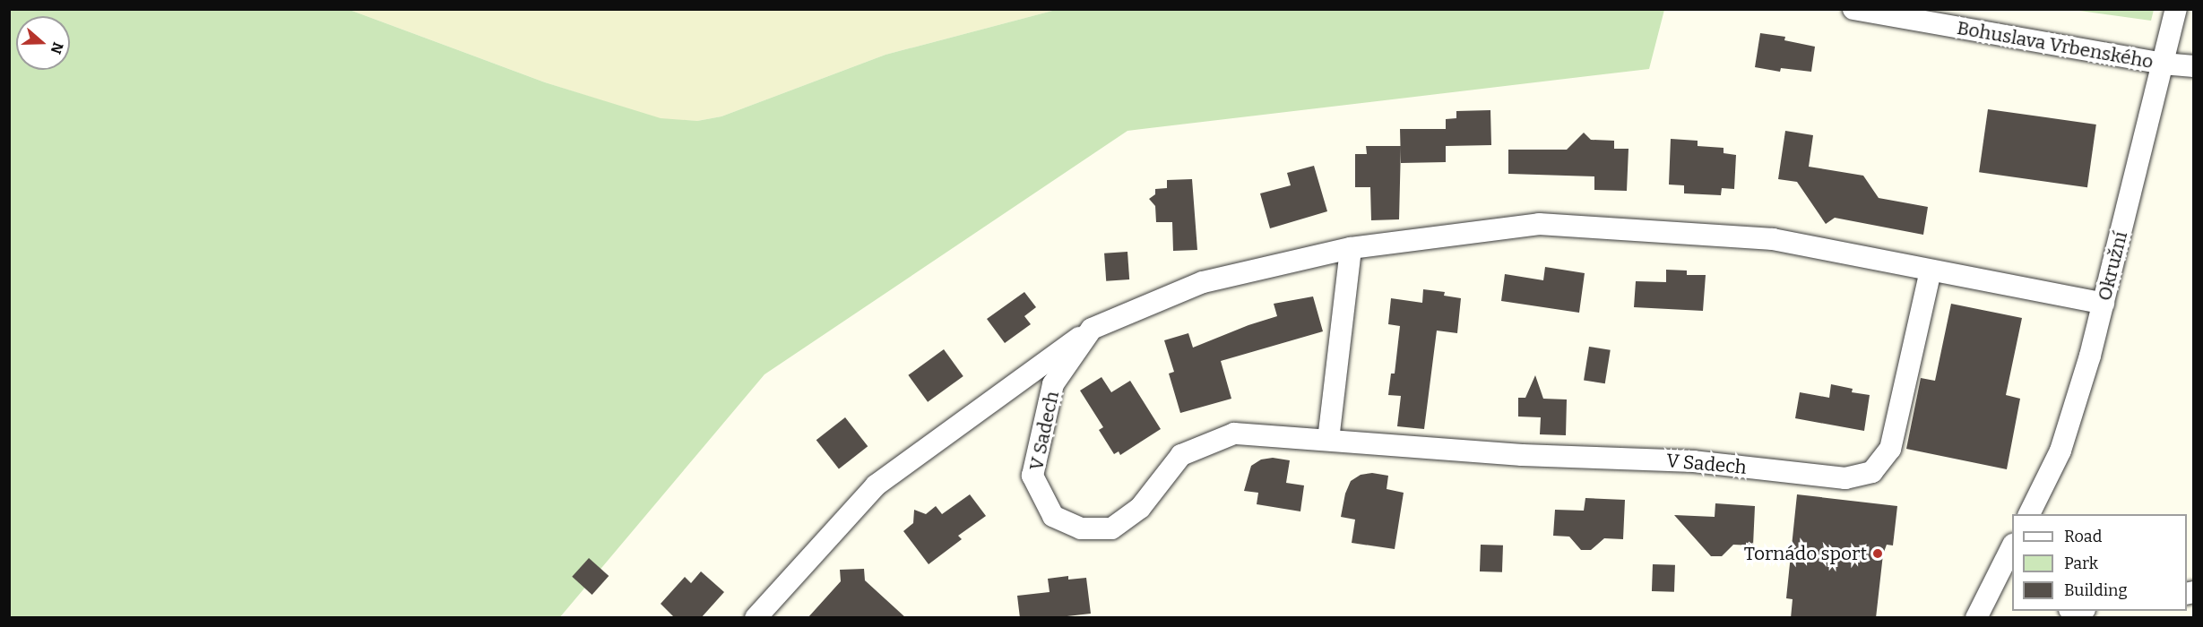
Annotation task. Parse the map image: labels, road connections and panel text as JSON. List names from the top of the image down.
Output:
{
  "streets": {
    "street": ["Bohuslava Vrbenského", "Okružní", "V Sadech"]
  },
  "crossings": [
    ["Bohuslava Vrbenského", "Okružní"],
    ["Okružní", "V Sadech"]
  ],
  "places": ["Tornádo sport"],
  "legend": ["Road", "Park", "Building"],
  "north": "right"
}
